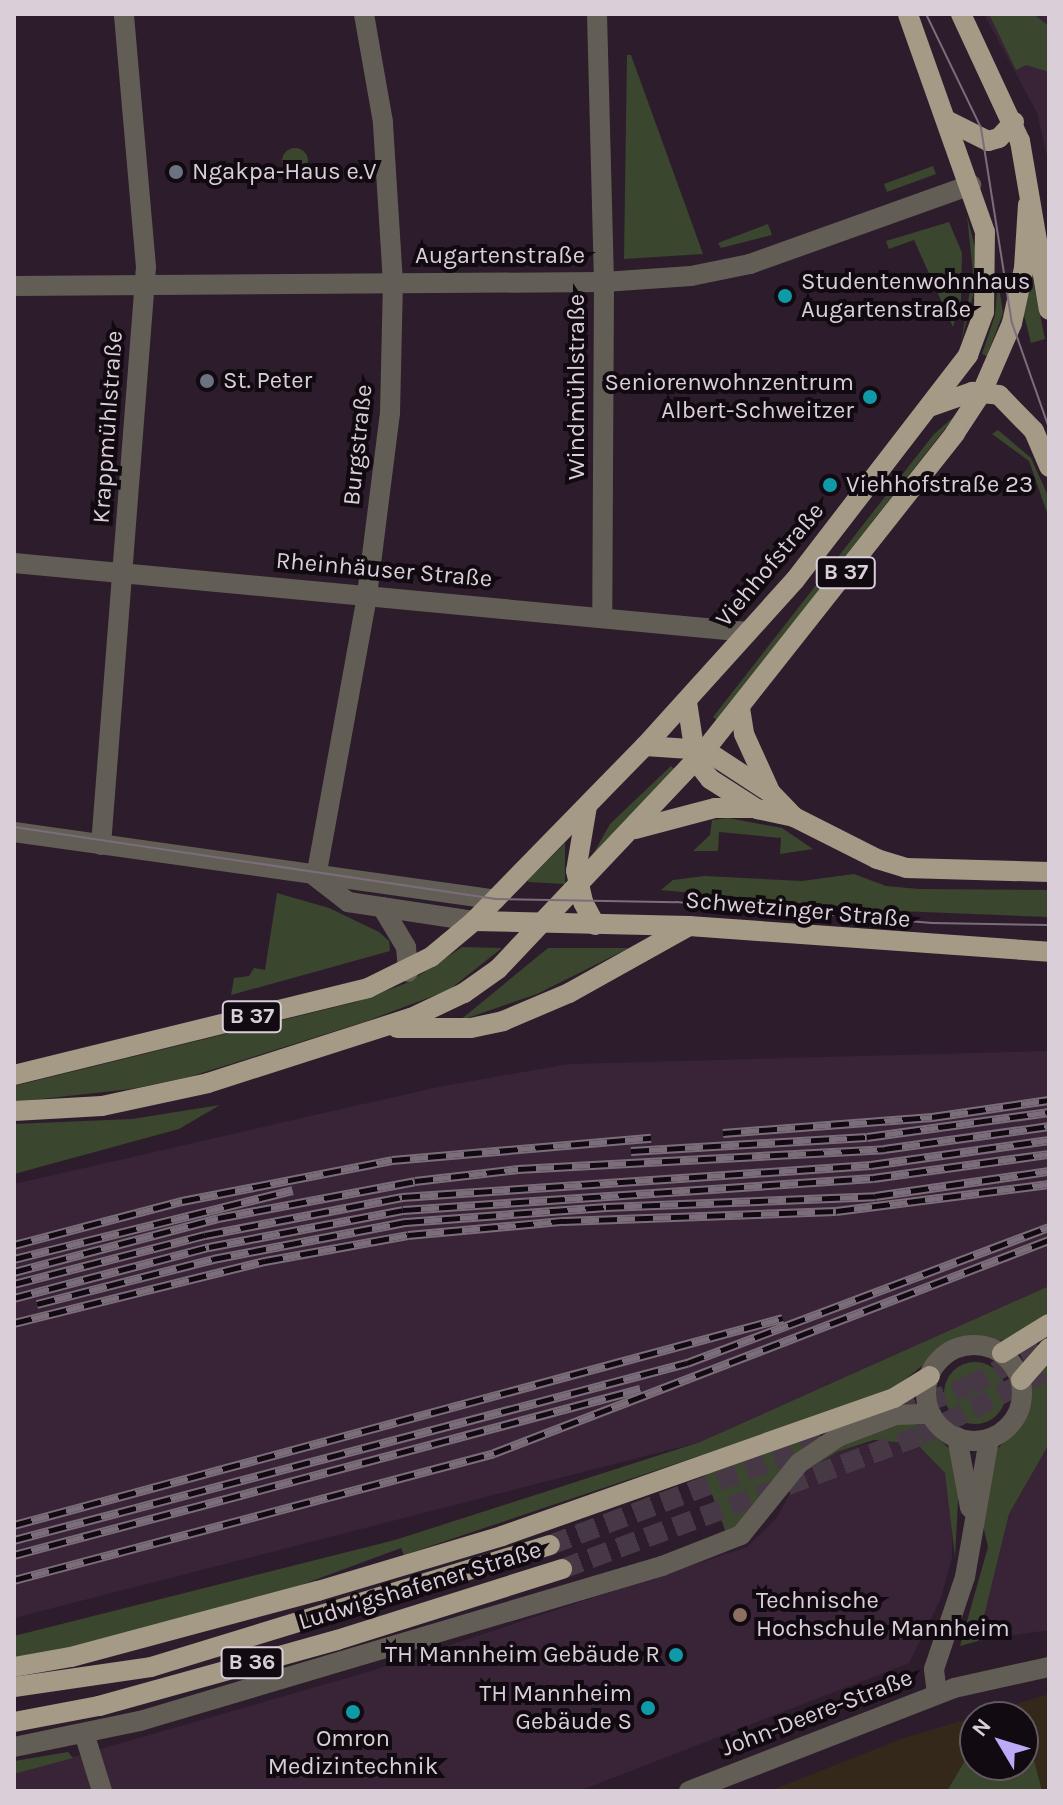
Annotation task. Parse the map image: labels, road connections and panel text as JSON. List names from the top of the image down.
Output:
{
  "streets": {
    "main road": [
      "Viehhofstraße",
      "B 37",
      "Schwetzinger Straße",
      "Ludwigshafener Straße",
      "B 36"
    ],
    "street": [
      "Augartenstraße",
      "Windmühlstraße",
      "Krappmühlstraße",
      "Burgstraße",
      "Rheinhäuser Straße",
      "John-Deere-Straße"
    ]
  },
  "crossings": [
    ["Augartenstraße", "Windmühlstraße"],
    ["Augartenstraße", "Krappmühlstraße"],
    ["Augartenstraße", "Burgstraße"],
    ["Augartenstraße", "Viehhofstraße"],
    ["Augartenstraße", "B 37"],
    ["Windmühlstraße", "Rheinhäuser Straße"],
    ["Krappmühlstraße", "Rheinhäuser Straße"],
    ["Burgstraße", "Rheinhäuser Straße"],
    ["Viehhofstraße", "Rheinhäuser Straße"],
    ["Viehhofstraße", "B 37"],
    ["Viehhofstraße", "Schwetzinger Straße"],
    ["B 37", "Schwetzinger Straße"]
  ],
  "places": [
    "Ngakpa-Haus e.V",
    "Studentenwohnhaus Augartenstraße",
    "St. Peter",
    "Seniorenwohnzentrum Albert-Schweitzer",
    "Viehhofstraße 23",
    "Technische Hochschule Mannheim",
    "TH Mannheim Gebäude R",
    "TH Mannheim Gebäude S",
    "Omron Medizintechnik"
  ],
  "north": "top left"
}
